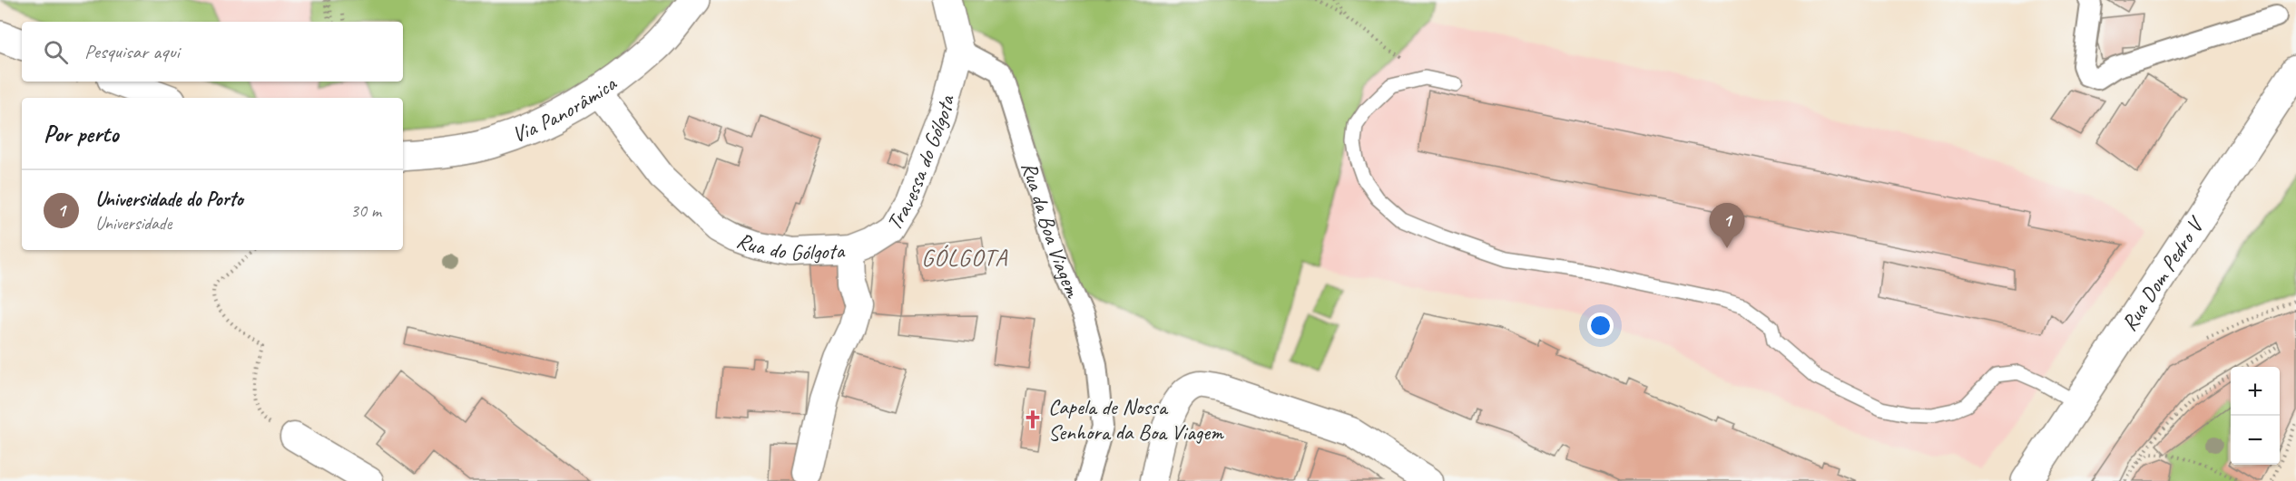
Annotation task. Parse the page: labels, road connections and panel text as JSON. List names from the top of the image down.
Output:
{
  "streets": {
    "main road": ["Via Panorâmica", "Rua Dom Pedro V"],
    "street": ["Travessa do Gólgota", "Rua da Boa Viagem", "Rua do Gólgota"]
  },
  "crossings": [
    ["Via Panorâmica", "Rua do Gólgota"],
    ["Travessa do Gólgota", "Rua da Boa Viagem"],
    ["Travessa do Gólgota", "Rua do Gólgota"]
  ],
  "districts": ["GÓLGOTA"],
  "places": {
    "church": ["Capela de Nossa Senhora da Boa Viagem"]
  },
  "page": {
    "search": "Pesquisar aqui",
    "heading": "Por perto",
    "list": [
      {
        "mark": "1",
        "name": "Universidade do Porto",
        "note": "Universidade",
        "value": "30 m"
      }
    ],
    "pins": "1",
    "map_buttons": ["+", "−"]
  }
}
